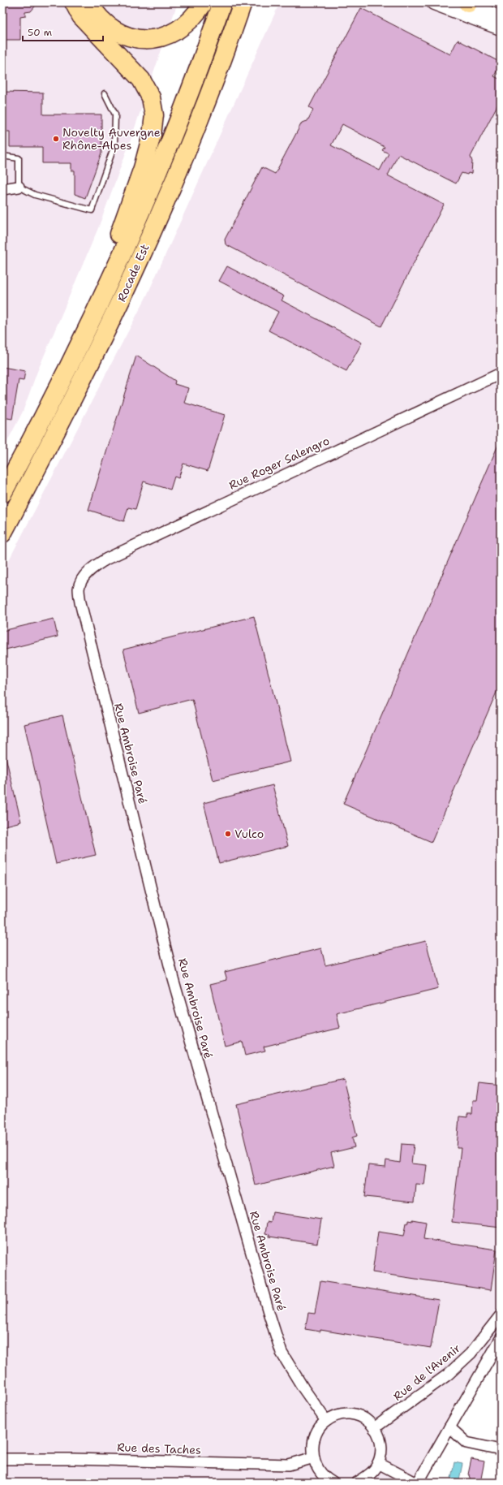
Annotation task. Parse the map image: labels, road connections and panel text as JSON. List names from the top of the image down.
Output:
{
  "streets": {
    "highway": ["Rocade Est"],
    "street": [
      "Rue Roger Salengro",
      "Rue Ambroise Paré",
      "Rue de l'Avenir",
      "Rue des Taches"
    ]
  },
  "crossings": [
    ["Rue Roger Salengro", "Rue Ambroise Paré"]
  ],
  "places": ["Novelty Auvergne Rhône-Alpes", "Vulco"],
  "scale_bar": "50 m"
}
